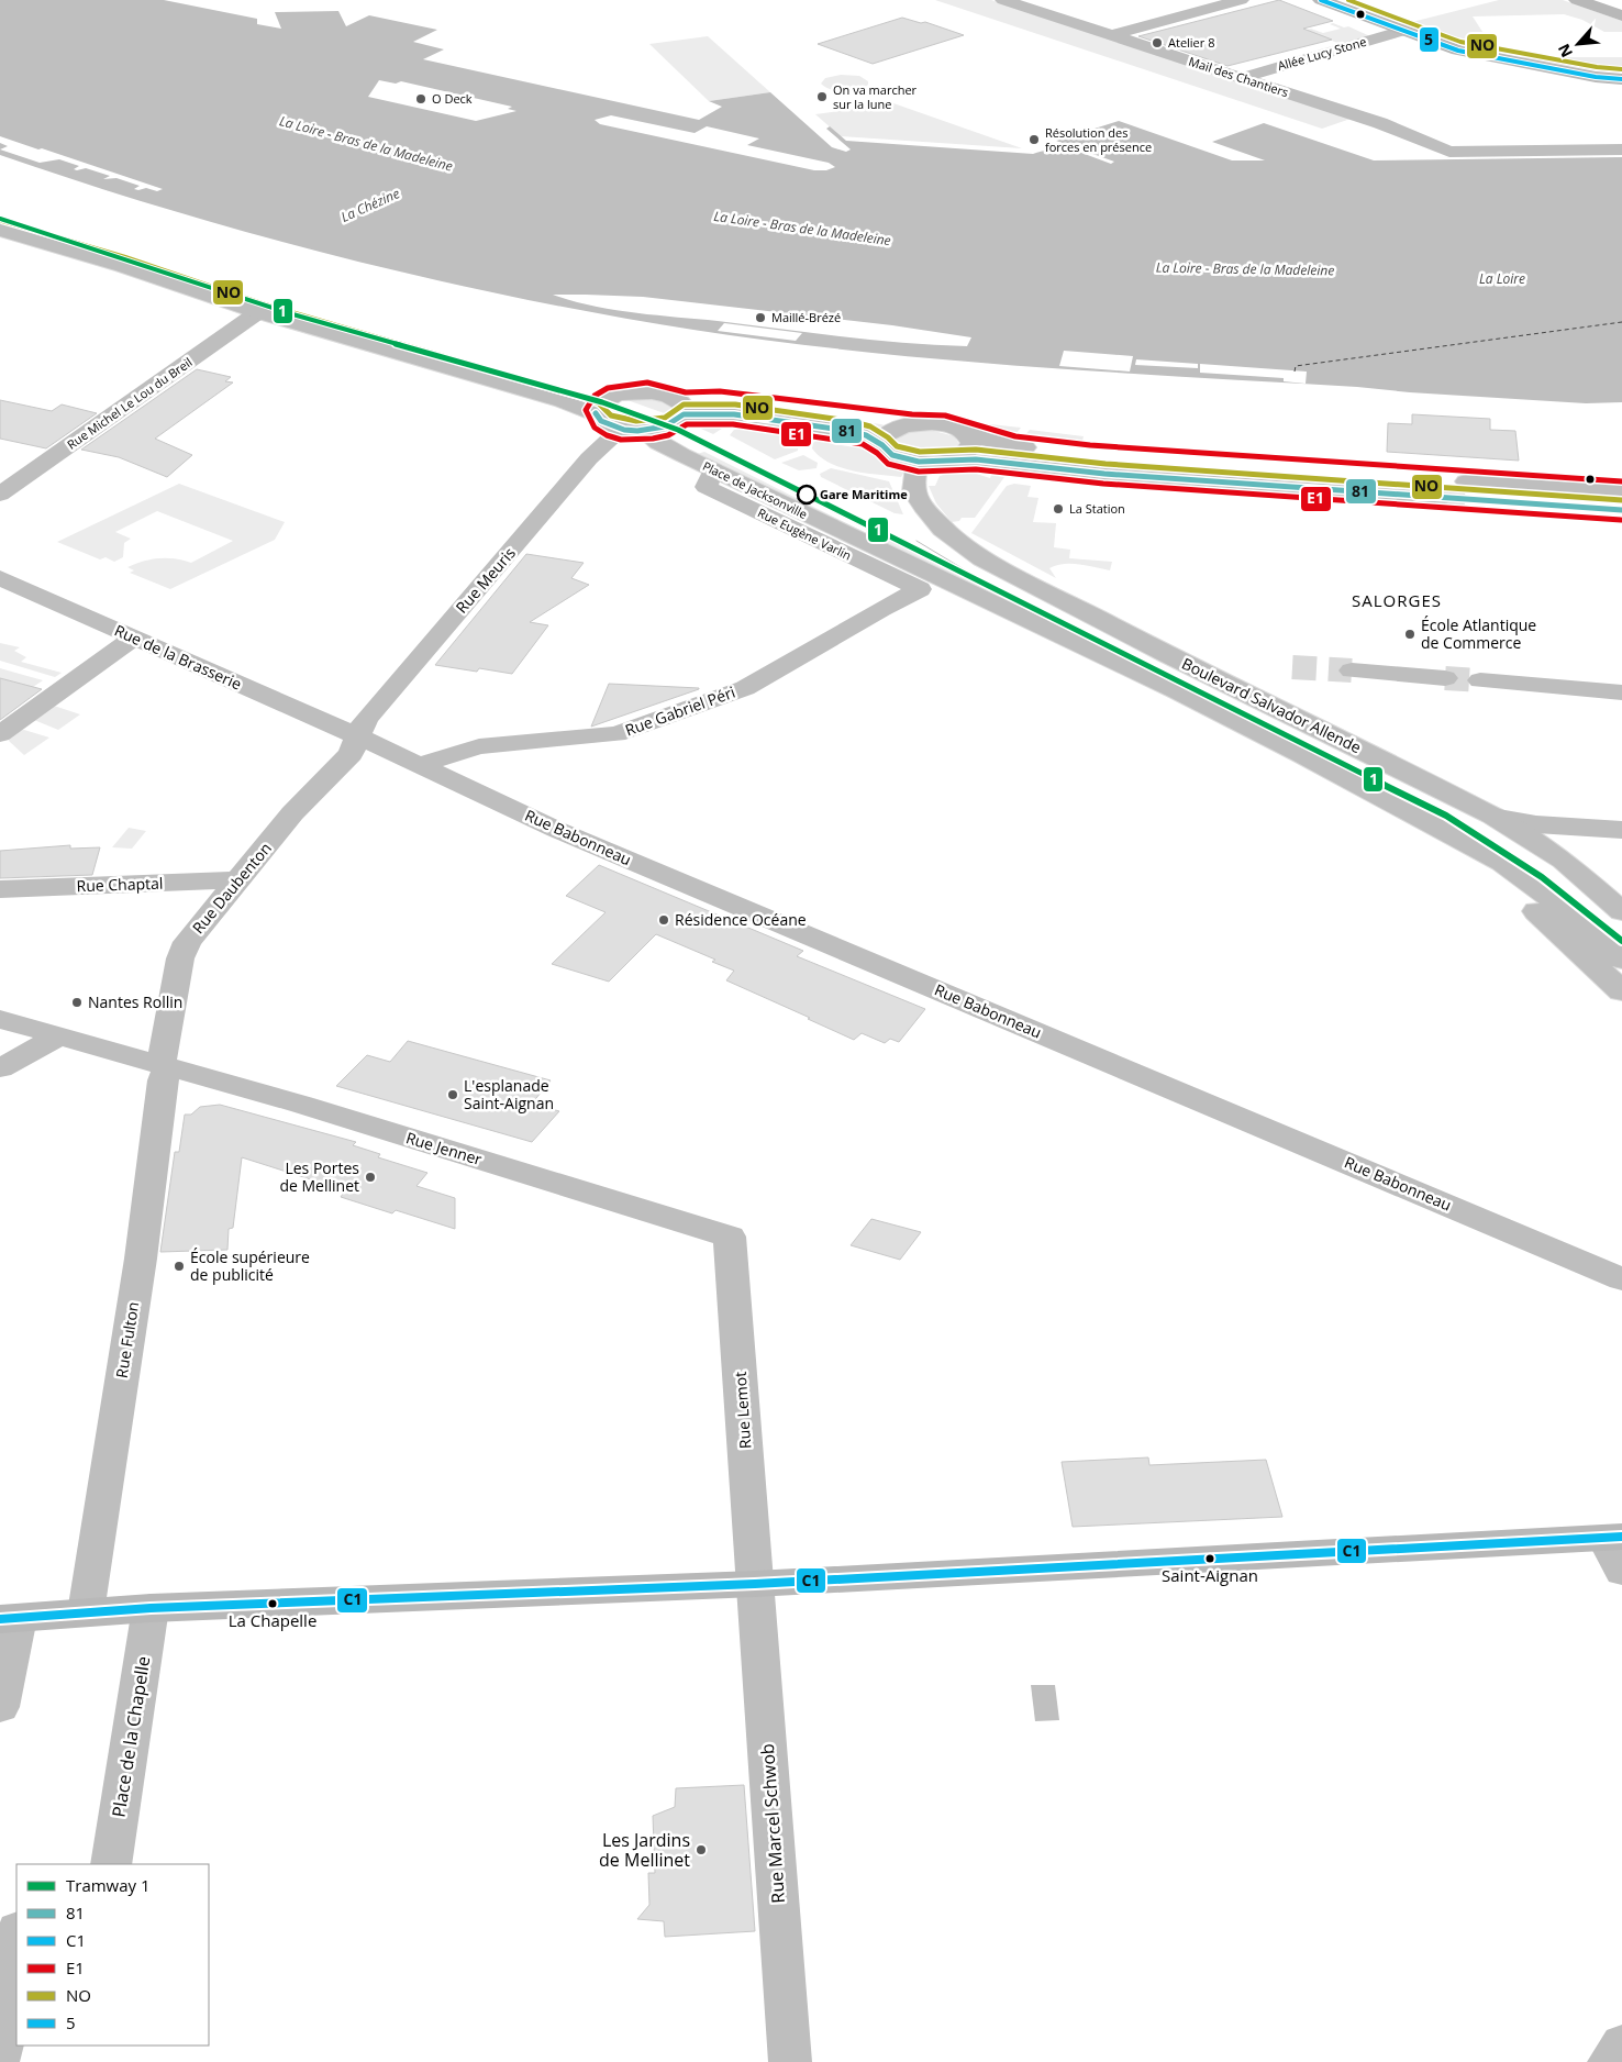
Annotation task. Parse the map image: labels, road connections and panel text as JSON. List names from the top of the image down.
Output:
{
  "streets": {
    "street": [
      "Allée Lucy Stone",
      "Mail des Chantiers",
      "Rue Michel Le Lou du Breil",
      "Place de Jacksonville",
      "Rue Eugène Varlin",
      "Rue Meuris",
      "Rue de la Brasserie",
      "Boulevard Salvador Allende",
      "Rue Gabriel Péri",
      "Rue Babonneau",
      "Rue Chaptal",
      "Rue Daubenton",
      "Rue Jenner",
      "Rue Fulton",
      "Rue Lemot",
      "Place de la Chapelle",
      "Rue Marcel Schwob"
    ]
  },
  "crossings": [
    ["Allée Lucy Stone", "Mail des Chantiers"],
    ["Place de Jacksonville", "Rue Eugène Varlin"],
    ["Place de Jacksonville", "Boulevard Salvador Allende"],
    ["Rue Eugène Varlin", "Rue Gabriel Péri"],
    ["Rue Meuris", "Rue de la Brasserie"],
    ["Rue Meuris", "Rue Babonneau"],
    ["Rue Meuris", "Rue Daubenton"],
    ["Rue de la Brasserie", "Rue Babonneau"],
    ["Rue de la Brasserie", "Rue Daubenton"],
    ["Rue Gabriel Péri", "Rue Babonneau"],
    ["Rue Babonneau", "Rue Daubenton"],
    ["Rue Chaptal", "Rue Daubenton"],
    ["Rue Daubenton", "Rue Jenner"],
    ["Rue Daubenton", "Rue Fulton"],
    ["Rue Jenner", "Rue Fulton"],
    ["Rue Jenner", "Rue Lemot"],
    ["Rue Lemot", "Rue Marcel Schwob"]
  ],
  "districts": ["SALORGES"],
  "water": ["La Loire - Bras de la Madeleine", "La Chézine", "La Loire"],
  "places": [
    "Atelier 8",
    "On va marcher sur la lune",
    "O Deck",
    "Résolution des forces en présence",
    "Maillé-Brézé",
    "Gare Maritime",
    "La Station",
    "École Atlantique de Commerce",
    "Résidence Océane",
    "Nantes Rollin",
    "L'esplanade Saint-Aignan",
    "Les Portes de Mellinet",
    "École supérieure de publicité",
    "Saint-Aignan",
    "La Chapelle",
    "Les Jardins de Mellinet"
  ],
  "lines": [
    "transit line NO",
    "transit line 5",
    "tram line 1",
    "transit line E1",
    "transit line 81",
    "transit line C1"
  ],
  "legend": [
    "Tramway 1",
    "81",
    "C1",
    "E1",
    "NO",
    "5"
  ],
  "north": "bottom left"
}
